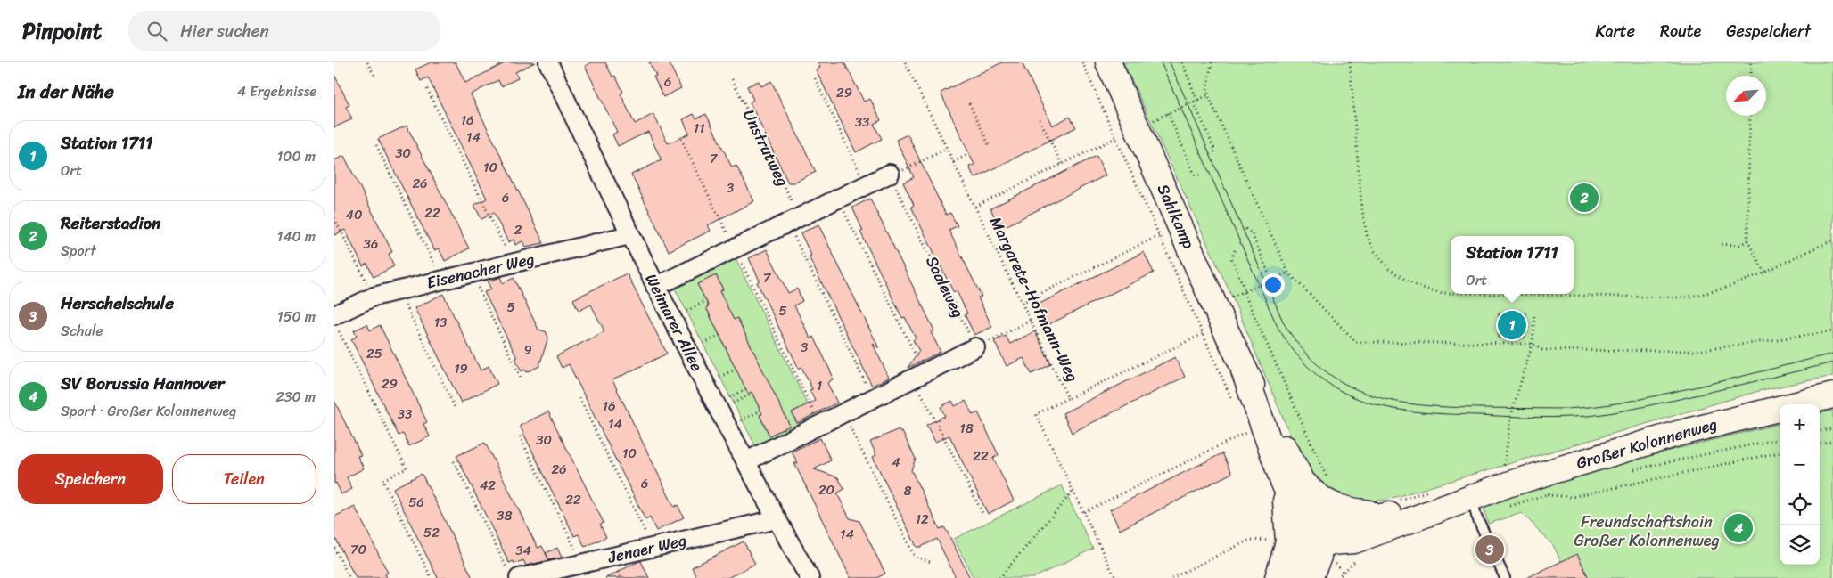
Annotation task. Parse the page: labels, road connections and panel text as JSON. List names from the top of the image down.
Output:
{
  "streets": {
    "street": [
      "Sahlkamp",
      "Eisenacher Weg",
      "Weimarer Allee",
      "Großer Kolonnenweg",
      "Jenaer Weg"
    ],
    "path": ["Unstrutweg", "Saaleweg", "Margarete-Hofmann-Weg"]
  },
  "crossings": [
    ["Sahlkamp", "Großer Kolonnenweg"],
    ["Eisenacher Weg", "Weimarer Allee"],
    ["Weimarer Allee", "Jenaer Weg"]
  ],
  "parks": ["Freundschaftshain Großer Kolonnenweg"],
  "house_numbers": [
    "6",
    "29",
    "16",
    "33",
    "11",
    "14",
    "30",
    "7",
    "10",
    "26",
    "3",
    "6",
    "22",
    "40",
    "2",
    "36",
    "7",
    "5",
    "5",
    "13",
    "3",
    "9",
    "25",
    "19",
    "29",
    "1",
    "16",
    "33",
    "14",
    "18",
    "30",
    "10",
    "22",
    "4",
    "26",
    "6",
    "42",
    "20",
    "8",
    "22",
    "56",
    "38",
    "12",
    "52",
    "14",
    "70",
    "34"
  ],
  "north": "bottom left",
  "page": {
    "header": "Pinpoint",
    "search": "Hier suchen",
    "nav": ["Karte", "Route", "Gespeichert"],
    "heading": ["In der Nähe", "4 Ergebnisse"],
    "list": [
      {
        "mark": "1",
        "name": "Station 1711",
        "note": "Ort",
        "value": "100 m"
      },
      {
        "mark": "2",
        "name": "Reiterstadion",
        "note": "Sport",
        "value": "140 m"
      },
      {
        "mark": "3",
        "name": "Herschelschule",
        "note": "Schule",
        "value": "150 m"
      },
      {
        "mark": "4",
        "name": "SV Borussia Hannover",
        "note": "Sport · Großer Kolonnenweg",
        "value": "230 m"
      }
    ],
    "pins": [
      "2",
      "1",
      "4",
      "3"
    ],
    "popup": ["Station 1711", "Ort"],
    "map_buttons": ["+", "−"],
    "buttons": ["Speichern", "Teilen"]
  }
}
